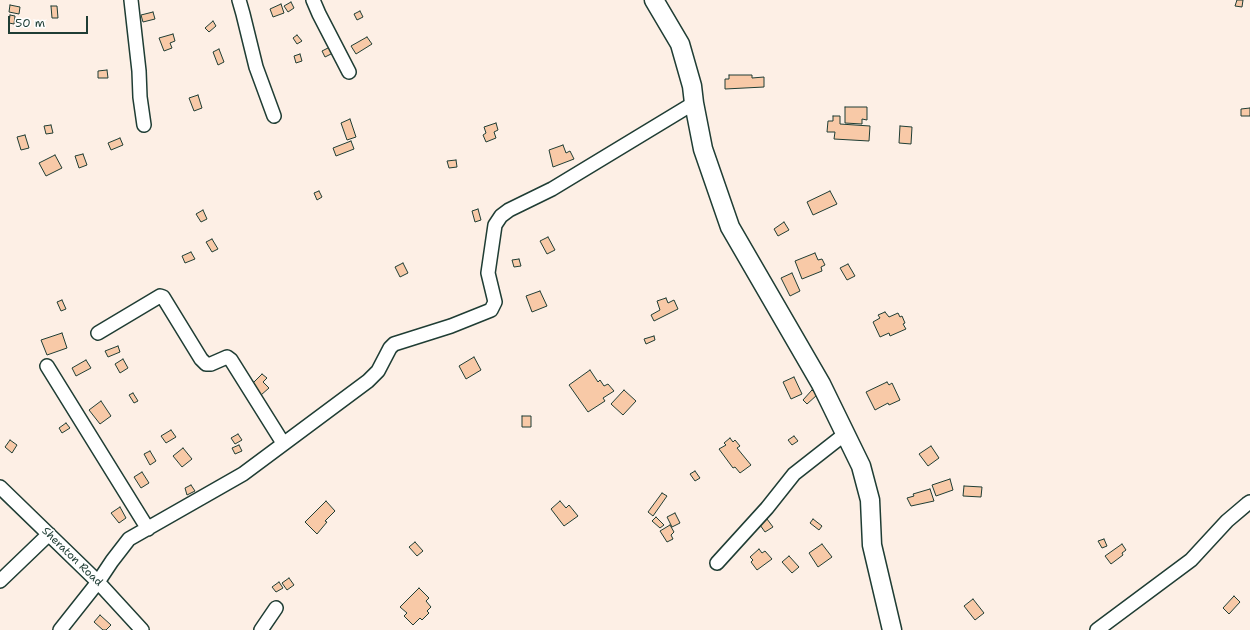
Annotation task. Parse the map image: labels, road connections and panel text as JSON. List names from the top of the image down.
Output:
{
  "streets": {
    "street": ["Sheraton Road"]
  },
  "scale_bar": "50 m"
}
